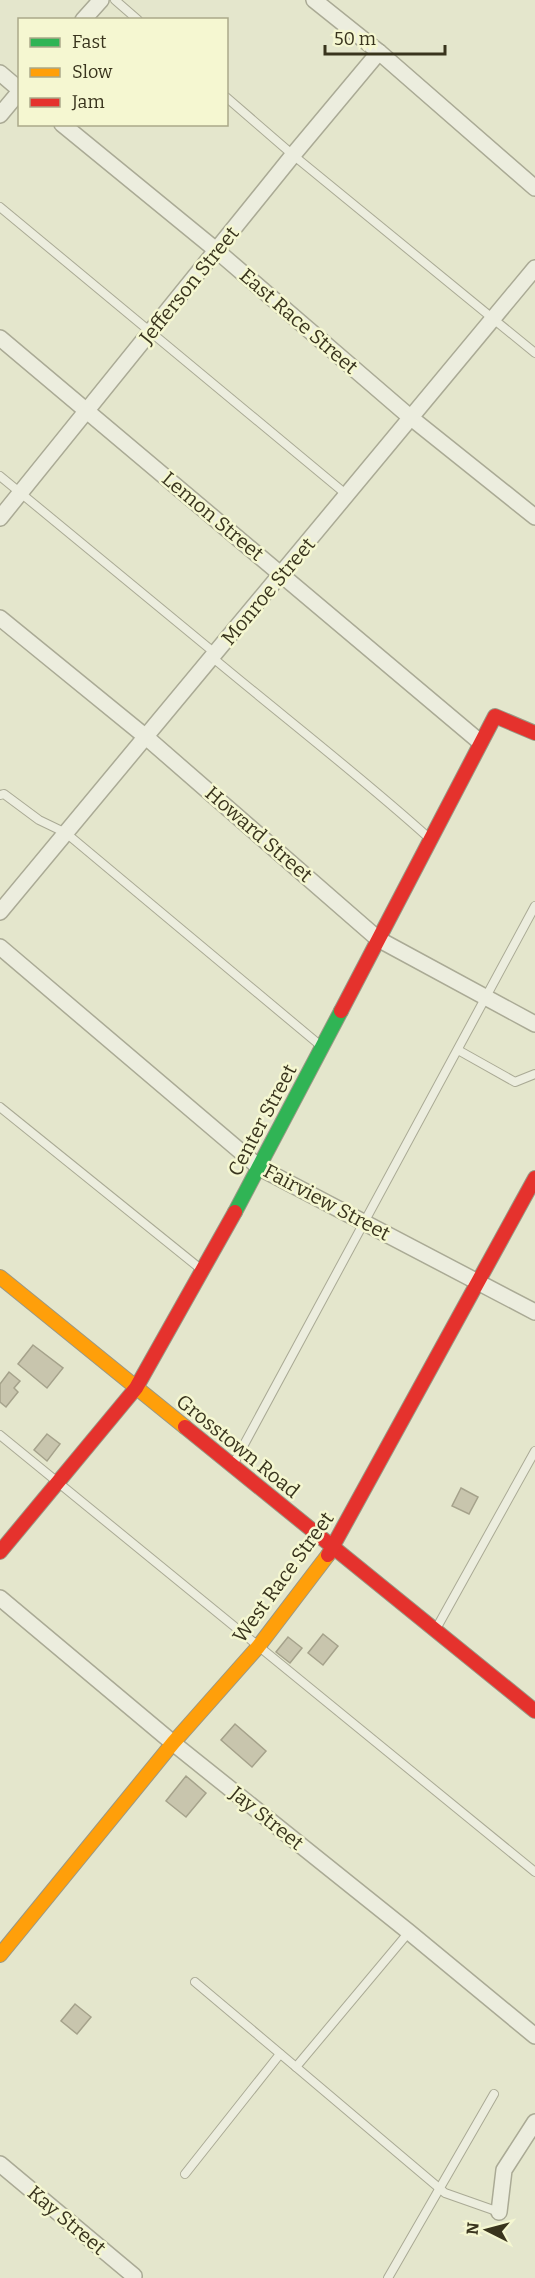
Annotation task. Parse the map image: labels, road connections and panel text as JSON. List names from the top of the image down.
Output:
{
  "streets": {
    "street": [
      "Jefferson Street",
      "East Race Street",
      "Lemon Street",
      "Monroe Street",
      "Howard Street",
      "Center Street",
      "Fairview Street",
      "Grosstown Road",
      "West Race Street",
      "Jay Street",
      "Kay Street"
    ]
  },
  "crossings": [
    ["Jefferson Street", "East Race Street"],
    ["Jefferson Street", "Lemon Street"],
    ["East Race Street", "Monroe Street"],
    ["Lemon Street", "Monroe Street"],
    ["Lemon Street", "Center Street"],
    ["Monroe Street", "Howard Street"],
    ["Howard Street", "Center Street"],
    ["Center Street", "Fairview Street"],
    ["Center Street", "Grosstown Road"],
    ["Fairview Street", "West Race Street"],
    ["Grosstown Road", "West Race Street"],
    ["West Race Street", "Jay Street"]
  ],
  "legend": ["Fast", "Slow", "Jam"],
  "scale_bar": "50 m",
  "north": "left"
}
